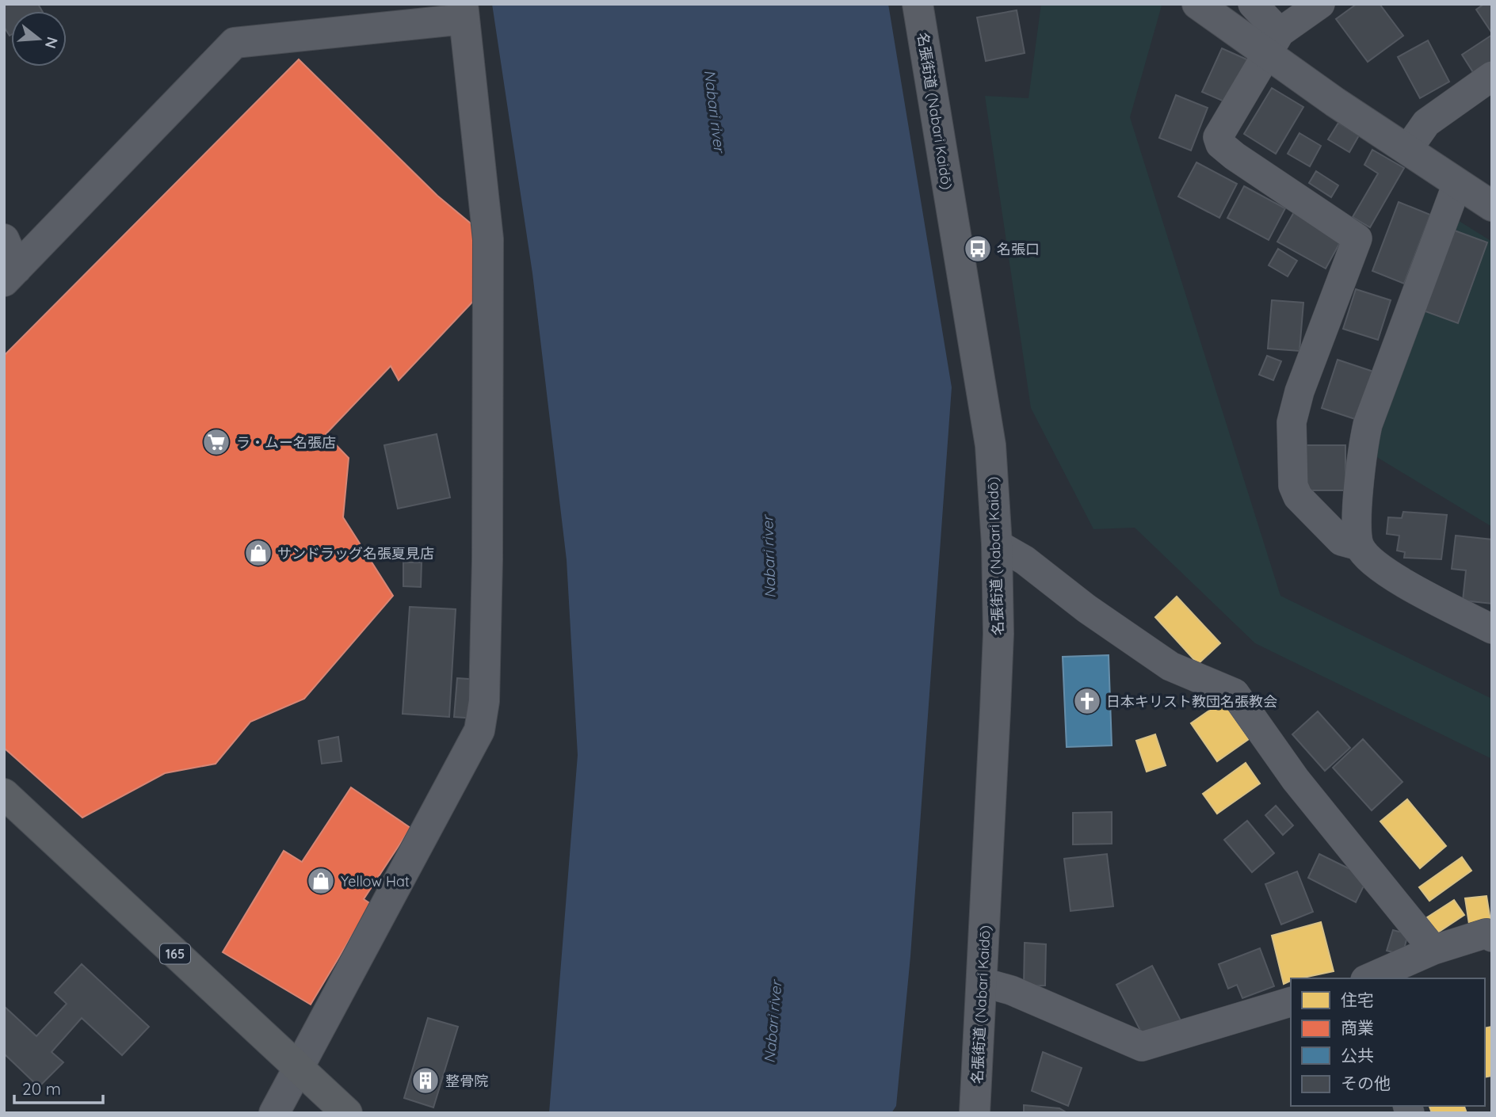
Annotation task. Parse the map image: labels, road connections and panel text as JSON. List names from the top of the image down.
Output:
{
  "streets": {
    "highway": ["165"],
    "street": ["名張街道 (Nabari Kaidō)"]
  },
  "water": ["Nabari river"],
  "places": {
    "bus stop": ["名張口"],
    "supermarket": ["ラ・ムー名張店"],
    "shop": ["サンドラッグ名張夏見店", "Yellow Hat"],
    "church": ["日本キリスト教団名張教会"],
    "building": ["整骨院"]
  },
  "legend": [
    "住宅",
    "商業",
    "公共",
    "その他"
  ],
  "scale_bar": "20 m",
  "north": "right"
}
